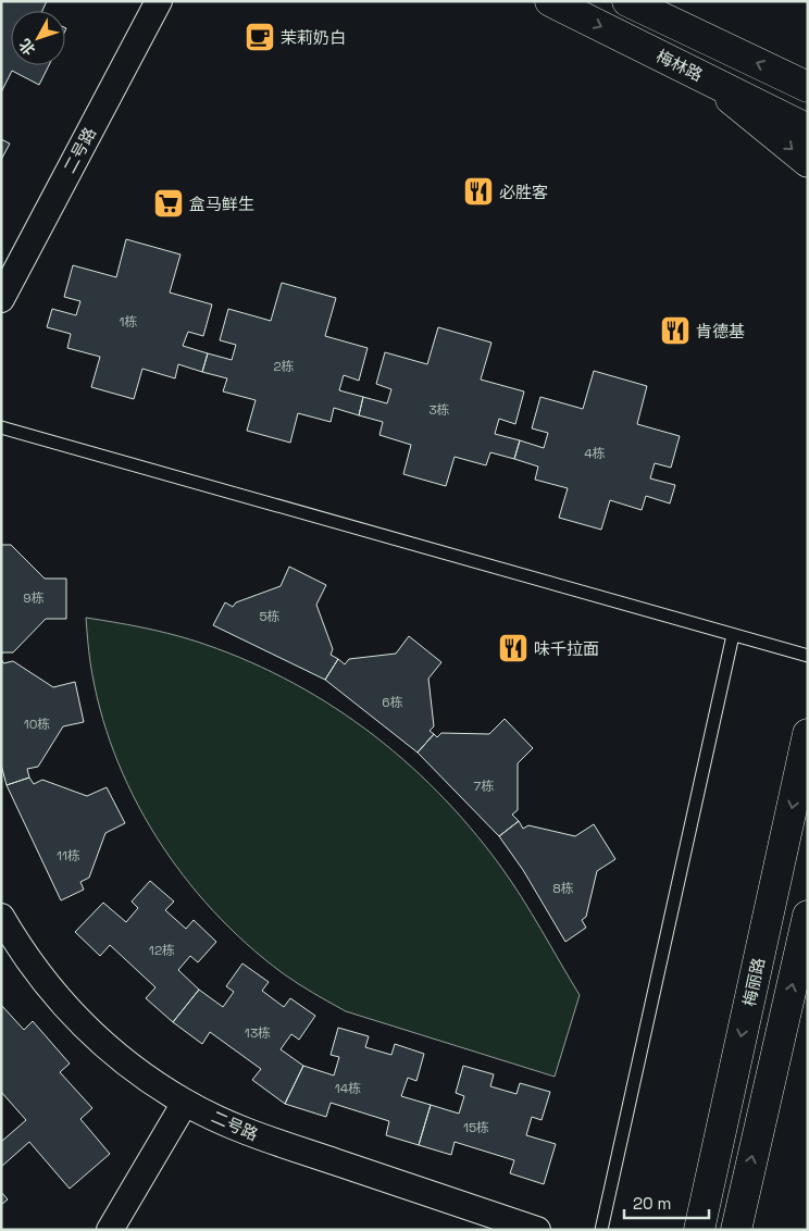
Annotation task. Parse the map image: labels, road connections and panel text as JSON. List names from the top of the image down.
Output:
{
  "streets": {
    "street": ["梅林路", "二号路", "梅丽路"]
  },
  "places": {
    "cafe": ["茉莉奶白"],
    "restaurant": ["必胜客", "肯德基", "味千拉面"],
    "supermarket": ["盒马鲜生"]
  },
  "house_numbers": [
    "1栋",
    "2栋",
    "3栋",
    "4栋",
    "9栋",
    "5栋",
    "6栋",
    "10栋",
    "7栋",
    "11栋",
    "8栋",
    "12栋",
    "13栋",
    "14栋",
    "15栋"
  ],
  "scale_bar": "20 m",
  "north": "bottom left"
}
